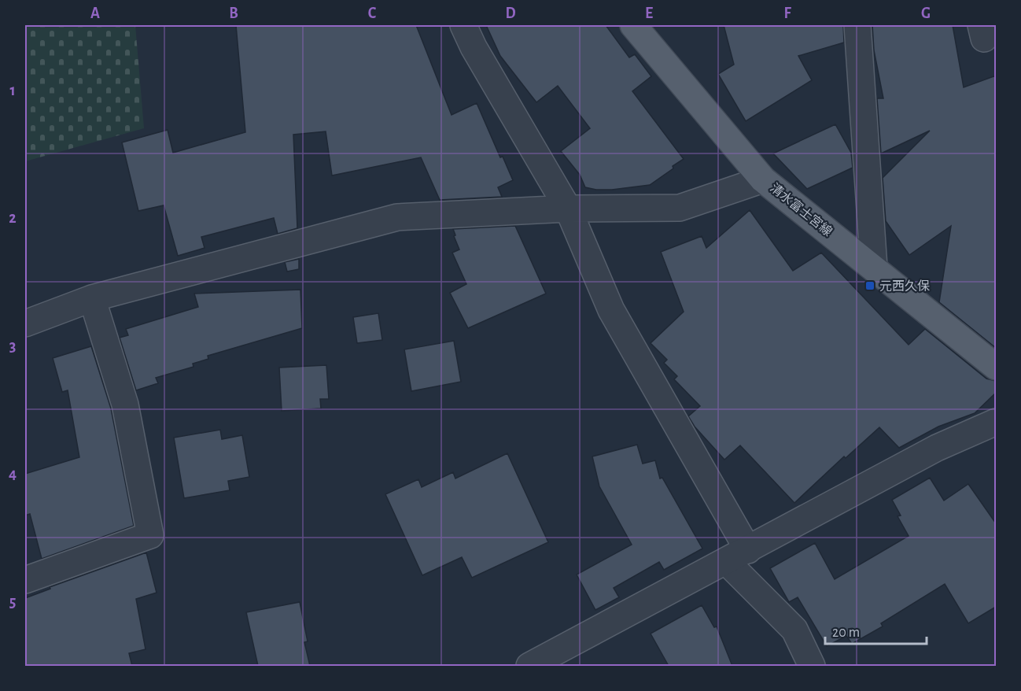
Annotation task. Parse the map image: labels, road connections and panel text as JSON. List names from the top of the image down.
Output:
{
  "streets": {
    "main road": ["清水富士宮線"]
  },
  "places": {
    "transit": ["元西久保"]
  },
  "scale_bar": "20 m",
  "grid": {
    "columns": [
      "A",
      "B",
      "C",
      "D",
      "E",
      "F",
      "G"
    ],
    "rows": [
      "1",
      "2",
      "3",
      "4",
      "5"
    ]
  }
}
